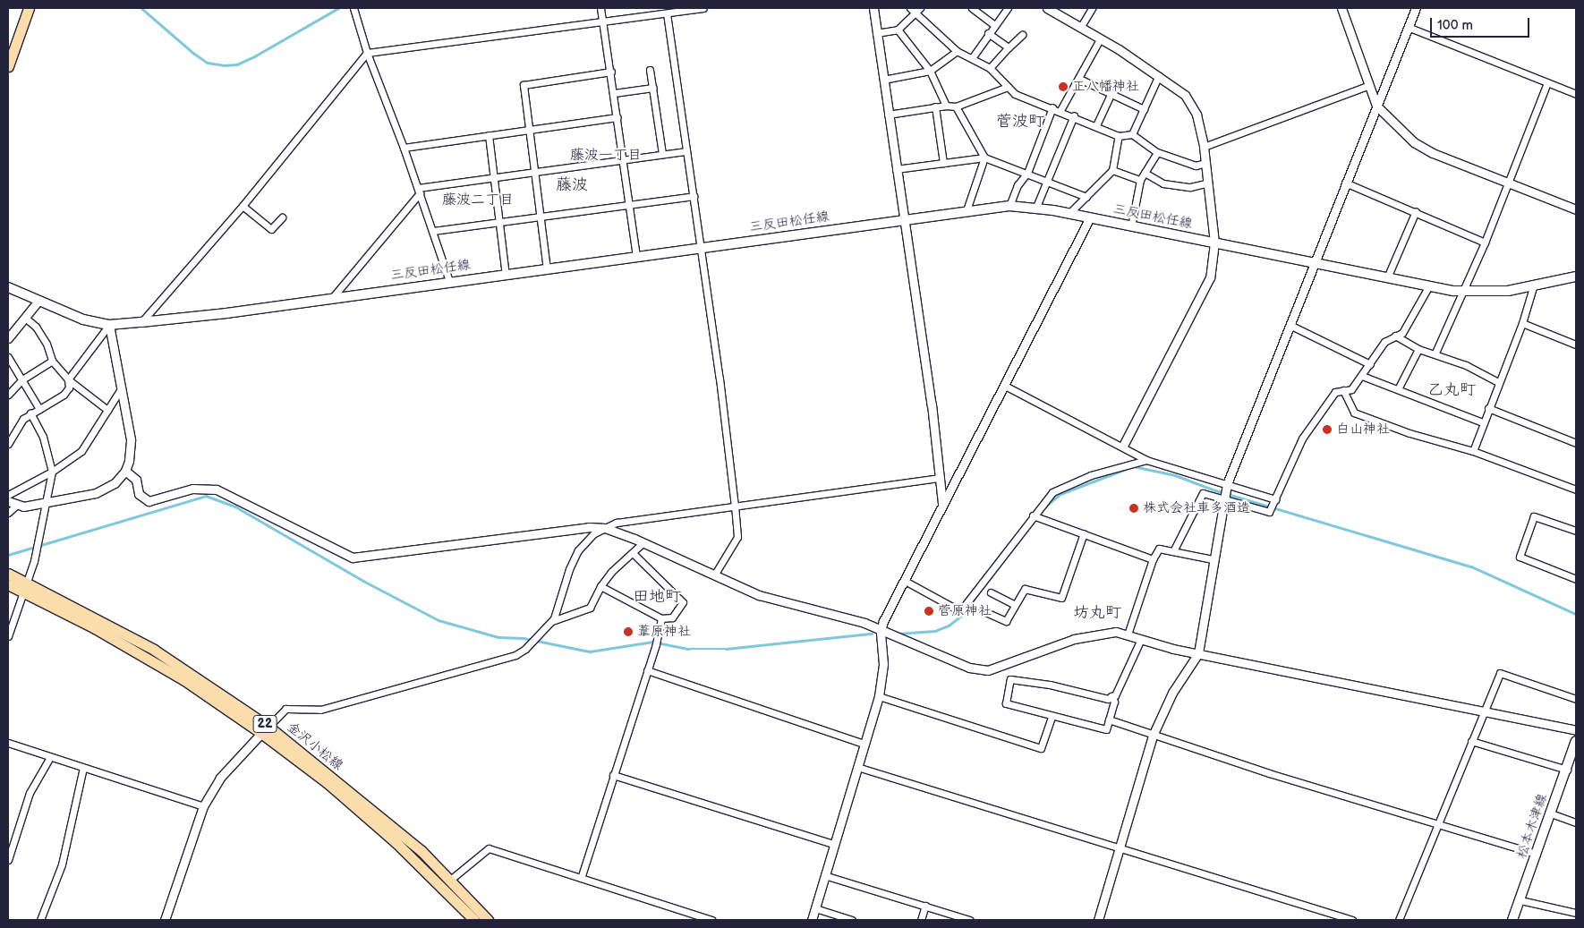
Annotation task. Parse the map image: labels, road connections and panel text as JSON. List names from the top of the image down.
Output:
{
  "streets": {
    "main road": [
      "三反田松任線",
      "22",
      "金沢小松線",
      "松本木津線"
    ]
  },
  "districts": [
    "菅波町",
    "藤波一丁目",
    "藤波",
    "藤波二丁目",
    "乙丸町",
    "田地町",
    "坊丸町"
  ],
  "places": [
    "正八幡神社",
    "白山神社",
    "株式会社車多酒造",
    "菅原神社",
    "葦原神社"
  ],
  "scale_bar": "100 m"
}
